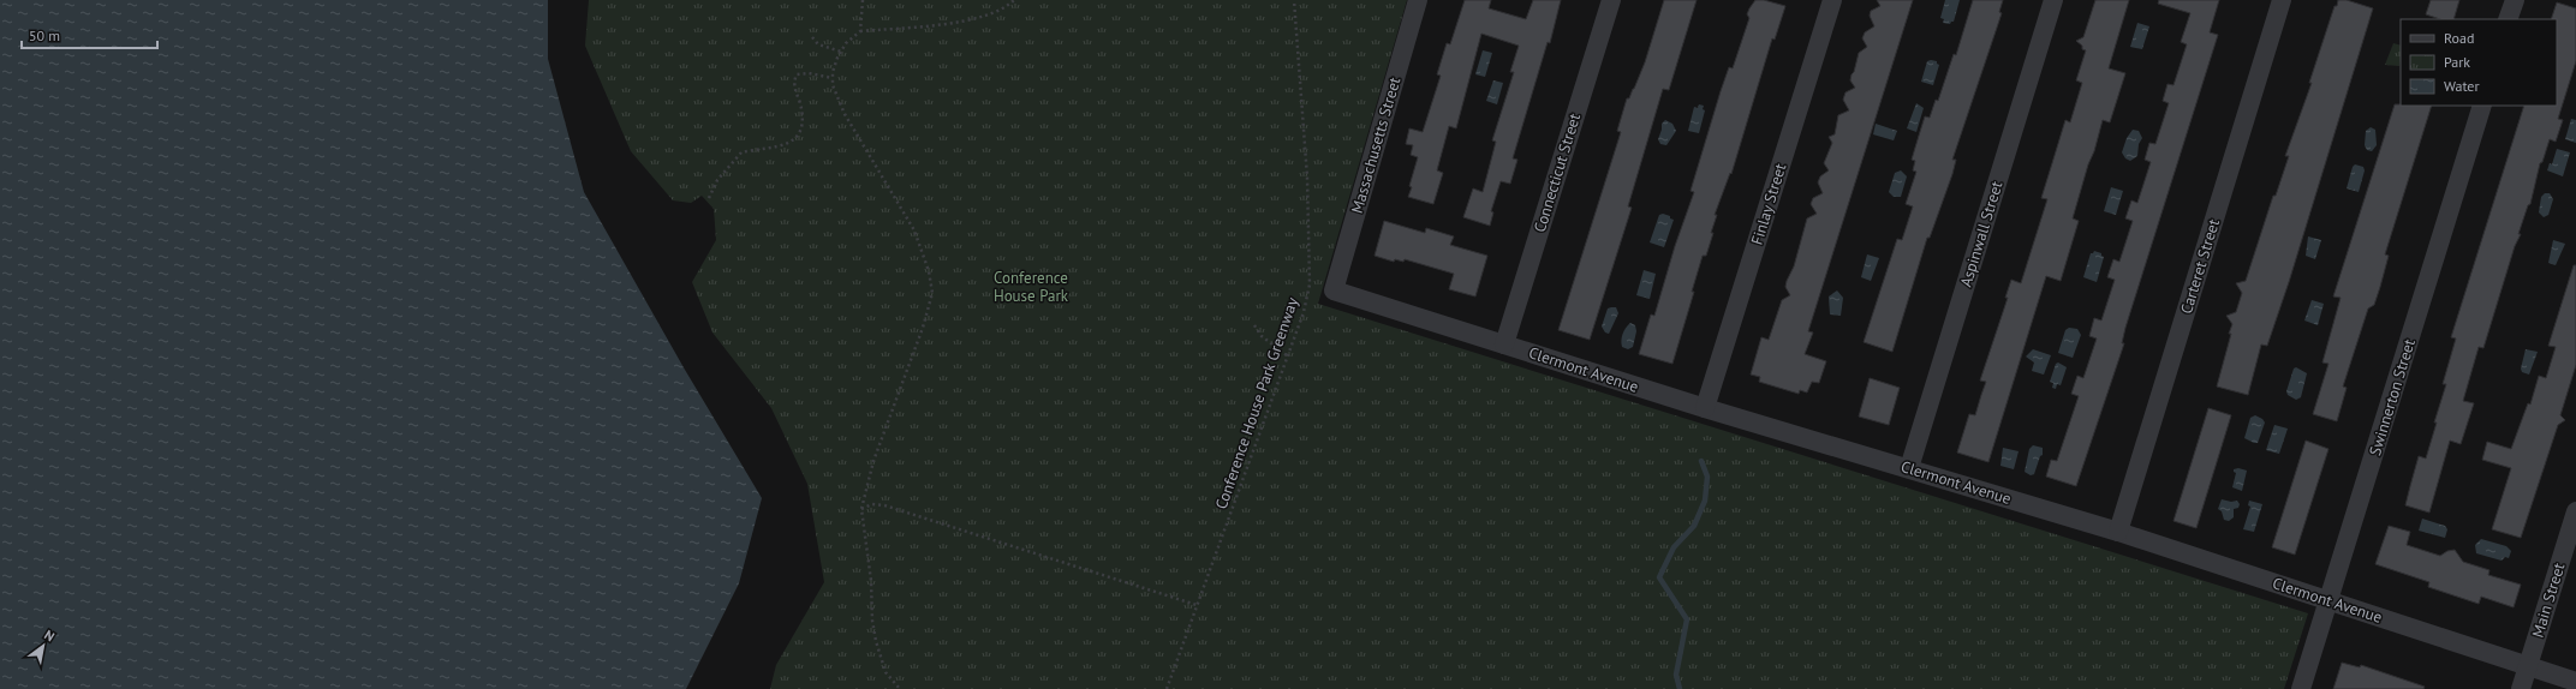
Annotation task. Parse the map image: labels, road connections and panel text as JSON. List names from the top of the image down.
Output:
{
  "streets": {
    "street": [
      "Massachusetts Street",
      "Connecticut Street",
      "Finlay Street",
      "Aspinwall Street",
      "Carteret Street",
      "Clermont Avenue",
      "Swinnerton Street",
      "Main Street"
    ],
    "path": ["Conference House Park Greenway"]
  },
  "crossings": [
    ["Massachusetts Street", "Clermont Avenue"],
    ["Connecticut Street", "Clermont Avenue"],
    ["Finlay Street", "Clermont Avenue"],
    ["Aspinwall Street", "Clermont Avenue"],
    ["Carteret Street", "Clermont Avenue"],
    ["Clermont Avenue", "Swinnerton Street"],
    ["Clermont Avenue", "Main Street"]
  ],
  "parks": ["Conference House Park"],
  "legend": ["Road", "Park", "Water"],
  "scale_bar": "50 m",
  "north": "top right"
}
